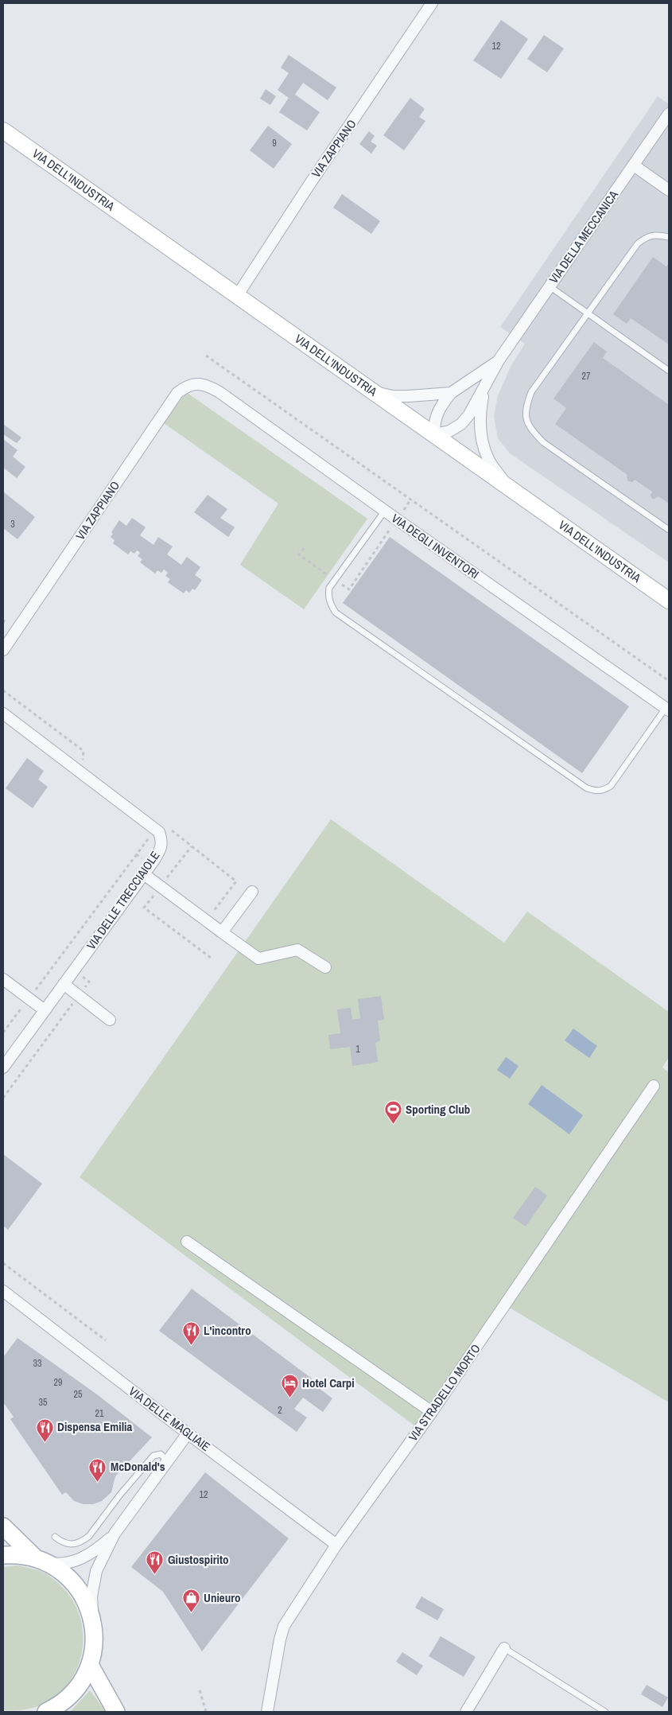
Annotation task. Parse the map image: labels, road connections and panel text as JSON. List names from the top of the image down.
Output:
{
  "streets": {
    "street": [
      "VIA ZAPPIANO",
      "VIA DELL'INDUSTRIA",
      "VIA DELLA MECCANICA",
      "VIA DEGLI INVENTORI",
      "VIA DELLE TRECCIAIOLE",
      "VIA STRADELLO MORTO",
      "VIA DELLE MAGLIAIE"
    ]
  },
  "crossings": [
    ["VIA ZAPPIANO", "VIA DELL'INDUSTRIA"],
    ["VIA ZAPPIANO", "VIA DEGLI INVENTORI"],
    ["VIA DELL'INDUSTRIA", "VIA DELLA MECCANICA"],
    ["VIA STRADELLO MORTO", "VIA DELLE MAGLIAIE"]
  ],
  "places": {
    "sports": ["Sporting Club"],
    "restaurant": [
      "L'incontro",
      "Dispensa Emilia",
      "McDonald's",
      "Giustospirito"
    ],
    "hotel": ["Hotel Carpi"],
    "shop": ["Unieuro"]
  },
  "house_numbers": [
    "12",
    "9",
    "27",
    "3",
    "1",
    "33",
    "29",
    "25",
    "35",
    "2",
    "21",
    "12"
  ]
}
